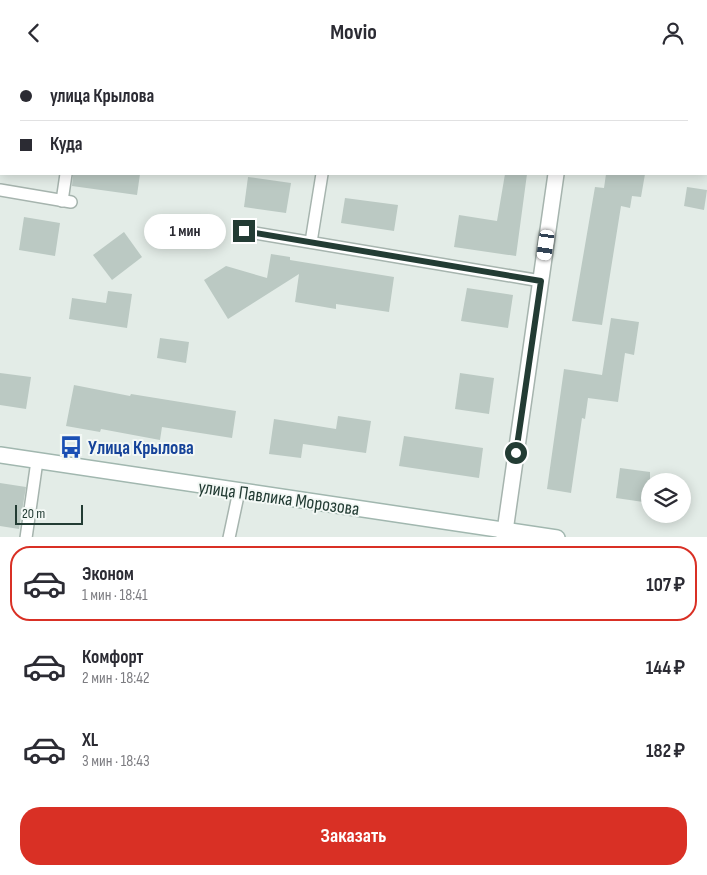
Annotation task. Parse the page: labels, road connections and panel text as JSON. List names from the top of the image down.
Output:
{
  "streets": {
    "street": ["улица Павлика Морозова"]
  },
  "places": {
    "bus stop": ["Улица Крылова"]
  },
  "scale_bar": "20 m",
  "page": {
    "header": "Movio",
    "banner": ["улица Крылова", "Куда"],
    "bubble": "1 мин",
    "scale": "20 m",
    "list": [
      {
        "name": "Эконом",
        "note": "1 мин · 18:41",
        "value": "107 ₽"
      },
      {
        "name": "Комфорт",
        "note": "2 мин · 18:42",
        "value": "144 ₽"
      },
      {
        "name": "XL",
        "note": "3 мин · 18:43",
        "value": "182 ₽"
      }
    ],
    "buttons": "Заказать"
  }
}
